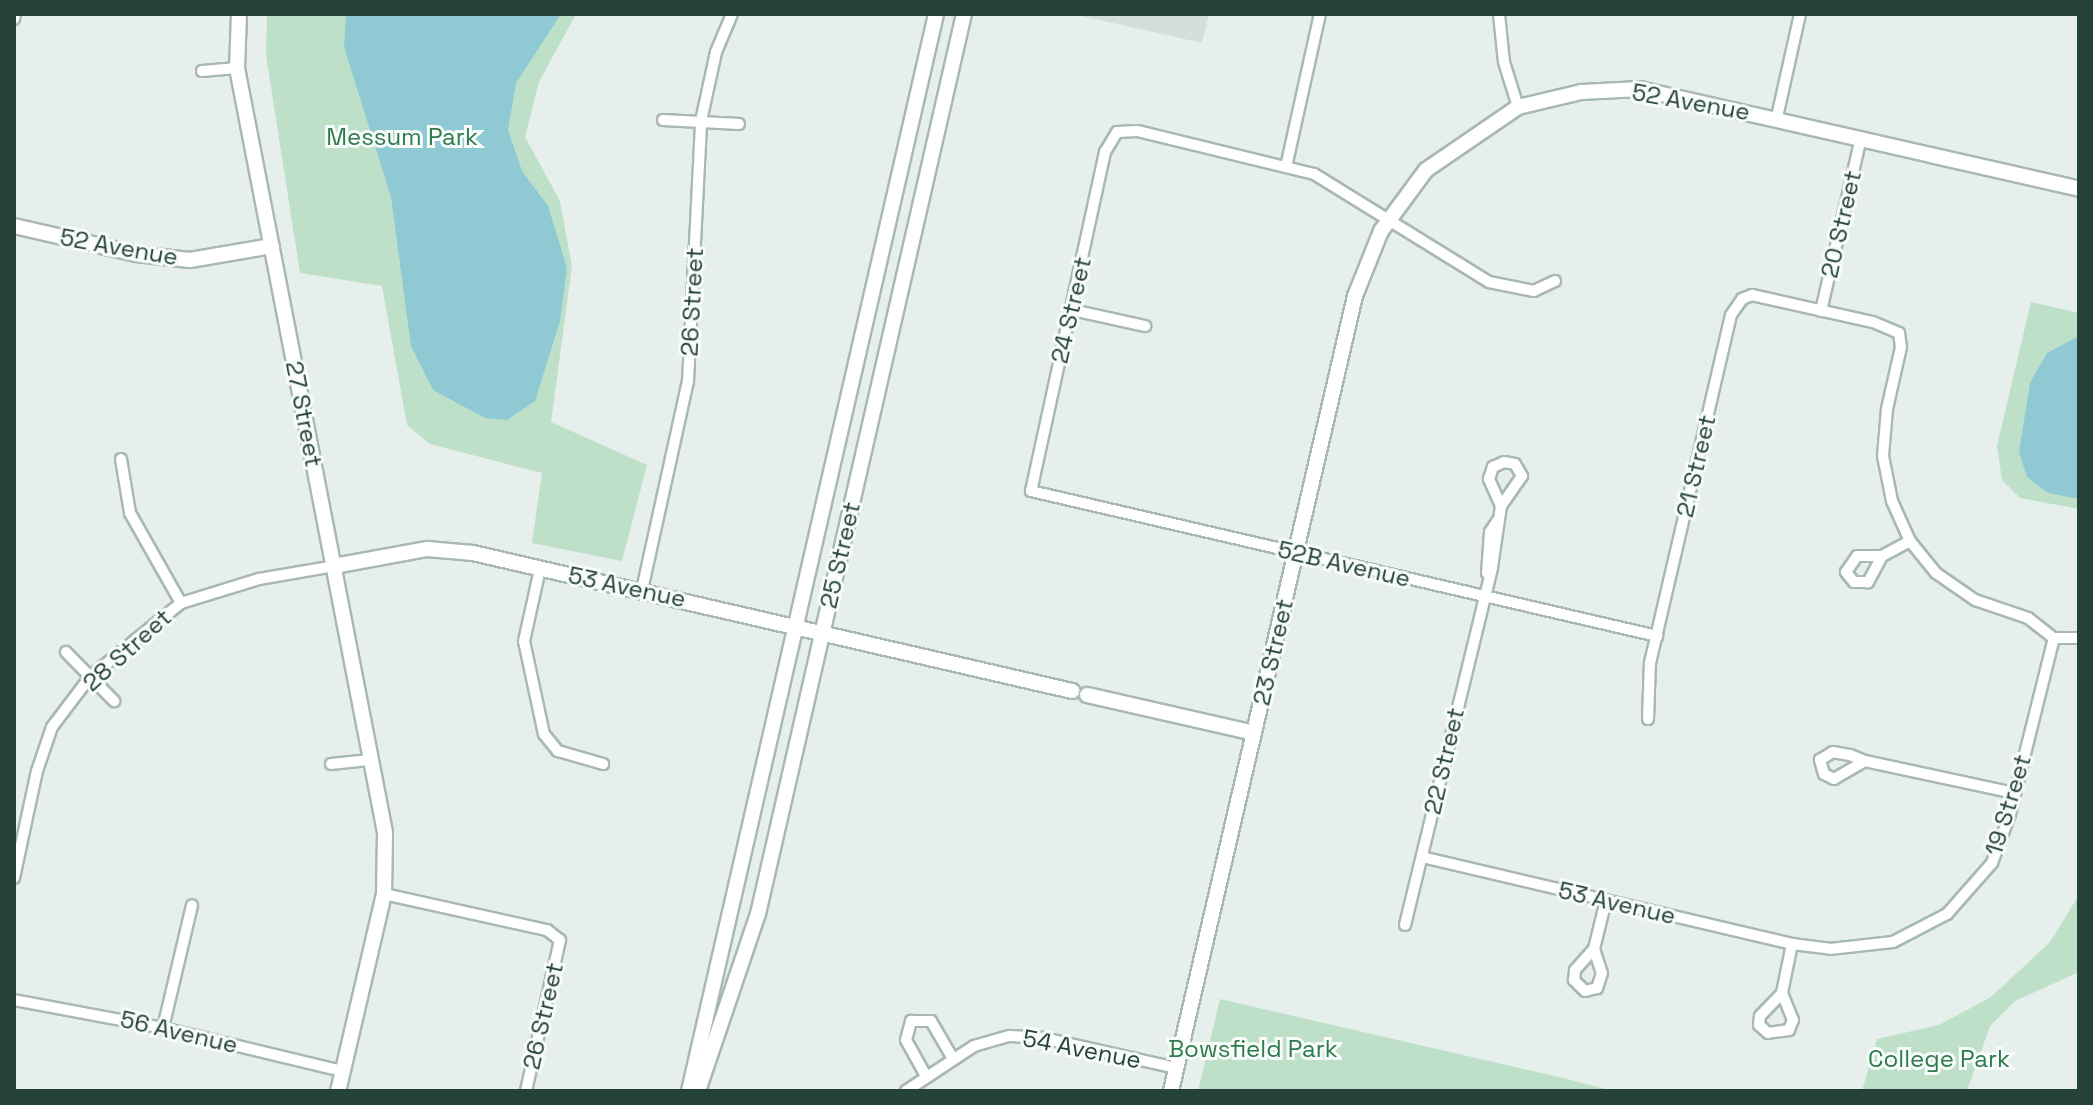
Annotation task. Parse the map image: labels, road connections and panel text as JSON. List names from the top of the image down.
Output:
{
  "streets": {
    "street": [
      "52 Avenue",
      "20 Street",
      "26 Street",
      "24 Street",
      "27 Street",
      "21 Street",
      "25 Street",
      "52B Avenue",
      "53 Avenue",
      "28 Street",
      "23 Street",
      "22 Street",
      "19 Street",
      "56 Avenue",
      "54 Avenue"
    ]
  },
  "crossings": [
    ["52 Avenue", "20 Street"],
    ["52 Avenue", "27 Street"],
    ["52 Avenue", "23 Street"],
    ["20 Street", "21 Street"],
    ["26 Street", "27 Street"],
    ["26 Street", "53 Avenue"],
    ["24 Street", "52B Avenue"],
    ["27 Street", "53 Avenue"],
    ["27 Street", "56 Avenue"],
    ["21 Street", "52B Avenue"],
    ["25 Street", "53 Avenue"],
    ["52B Avenue", "23 Street"],
    ["52B Avenue", "22 Street"],
    ["53 Avenue", "28 Street"],
    ["53 Avenue", "22 Street"],
    ["53 Avenue", "19 Street"],
    ["23 Street", "54 Avenue"]
  ],
  "parks": ["Messum Park", "Bowsfield Park", "College Park"]
}
